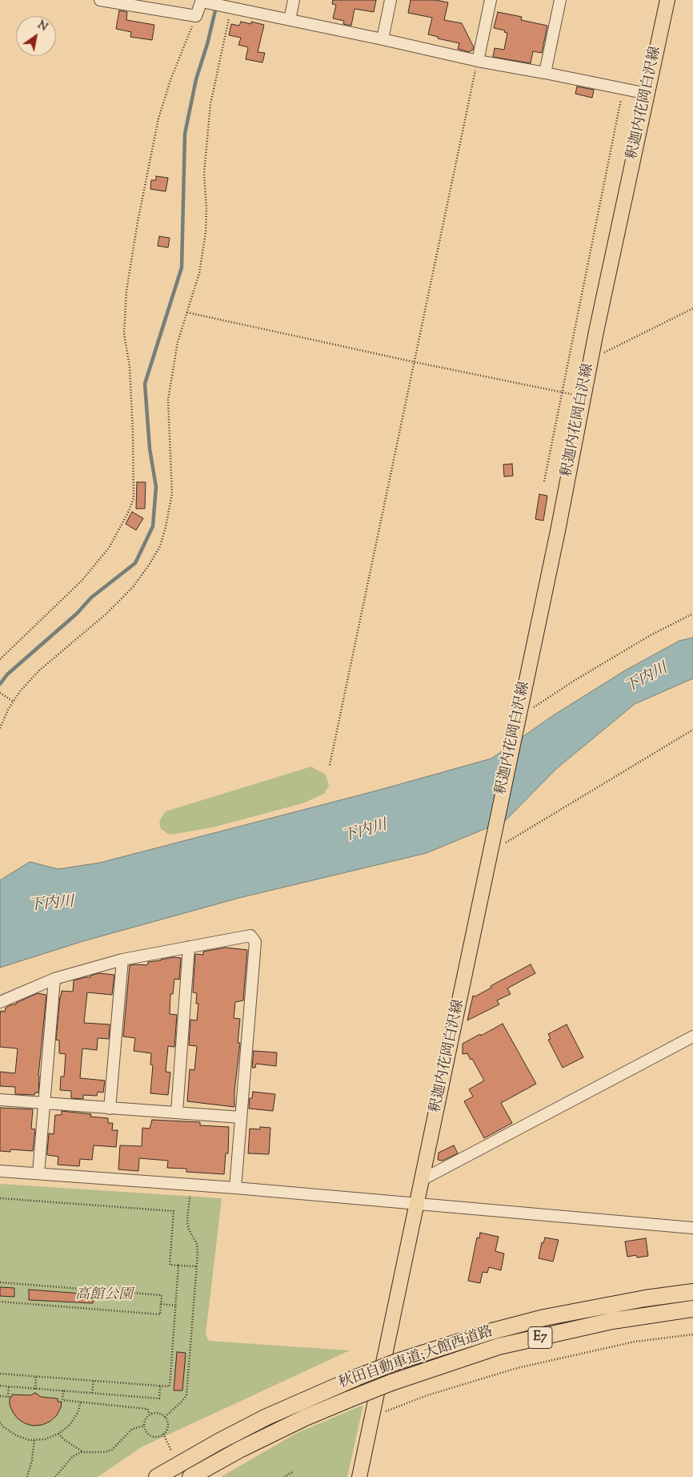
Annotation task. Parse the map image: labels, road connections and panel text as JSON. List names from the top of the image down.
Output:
{
  "streets": {
    "highway": ["E7", "秋田自動車道;大館西道路"],
    "main road": ["釈迦内花岡白沢線"]
  },
  "water": ["下内川"],
  "parks": ["高館公園"],
  "north": "top right"
}
